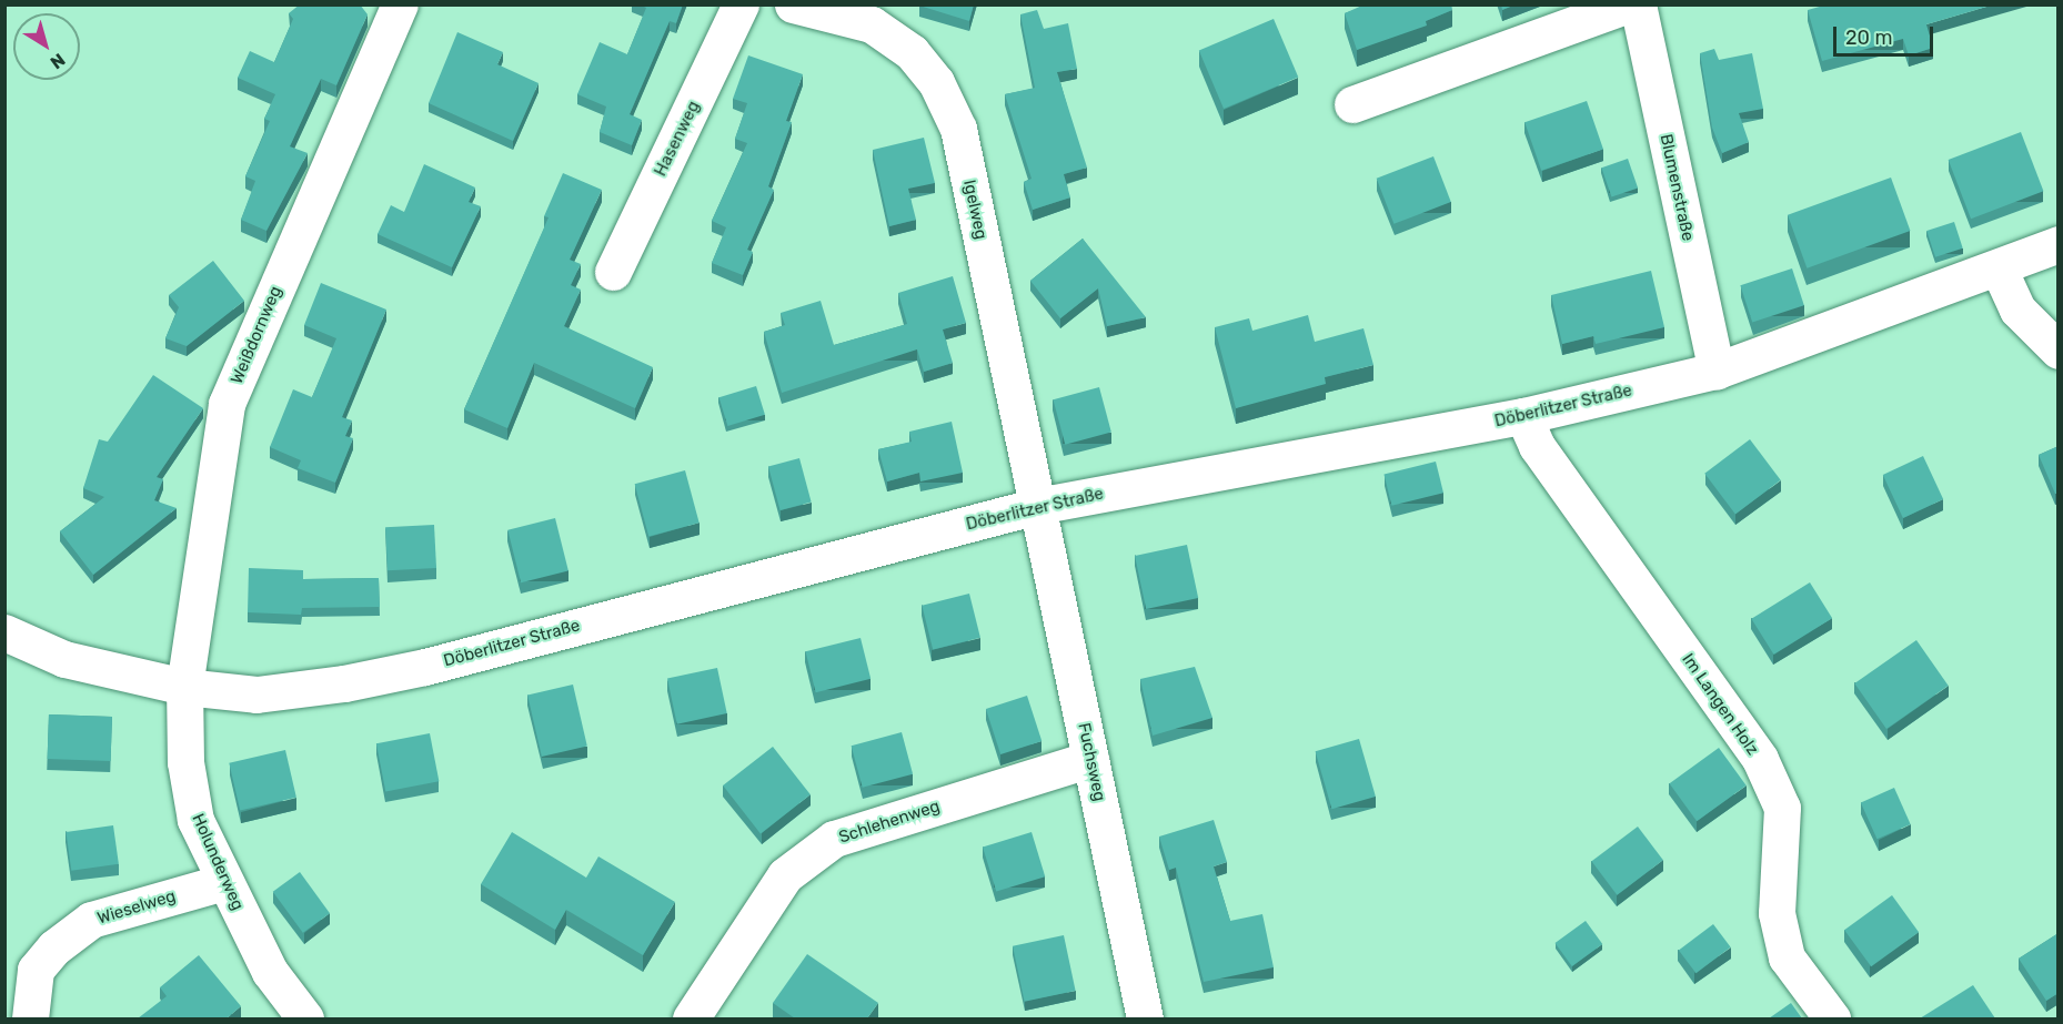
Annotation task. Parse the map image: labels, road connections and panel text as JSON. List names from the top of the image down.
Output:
{
  "streets": {
    "street": [
      "Hasenweg",
      "Blumenstraße",
      "Igelweg",
      "Weißdornweg",
      "Döberlitzer Straße",
      "Im Langen Holz",
      "Fuchsweg",
      "Schlehenweg",
      "Holunderweg",
      "Wieselweg"
    ]
  },
  "crossings": [
    ["Blumenstraße", "Döberlitzer Straße"],
    ["Igelweg", "Döberlitzer Straße"],
    ["Igelweg", "Fuchsweg"],
    ["Weißdornweg", "Döberlitzer Straße"],
    ["Weißdornweg", "Holunderweg"],
    ["Döberlitzer Straße", "Im Langen Holz"],
    ["Döberlitzer Straße", "Fuchsweg"],
    ["Döberlitzer Straße", "Holunderweg"],
    ["Fuchsweg", "Schlehenweg"],
    ["Holunderweg", "Wieselweg"]
  ],
  "scale_bar": "20 m",
  "north": "bottom right"
}
